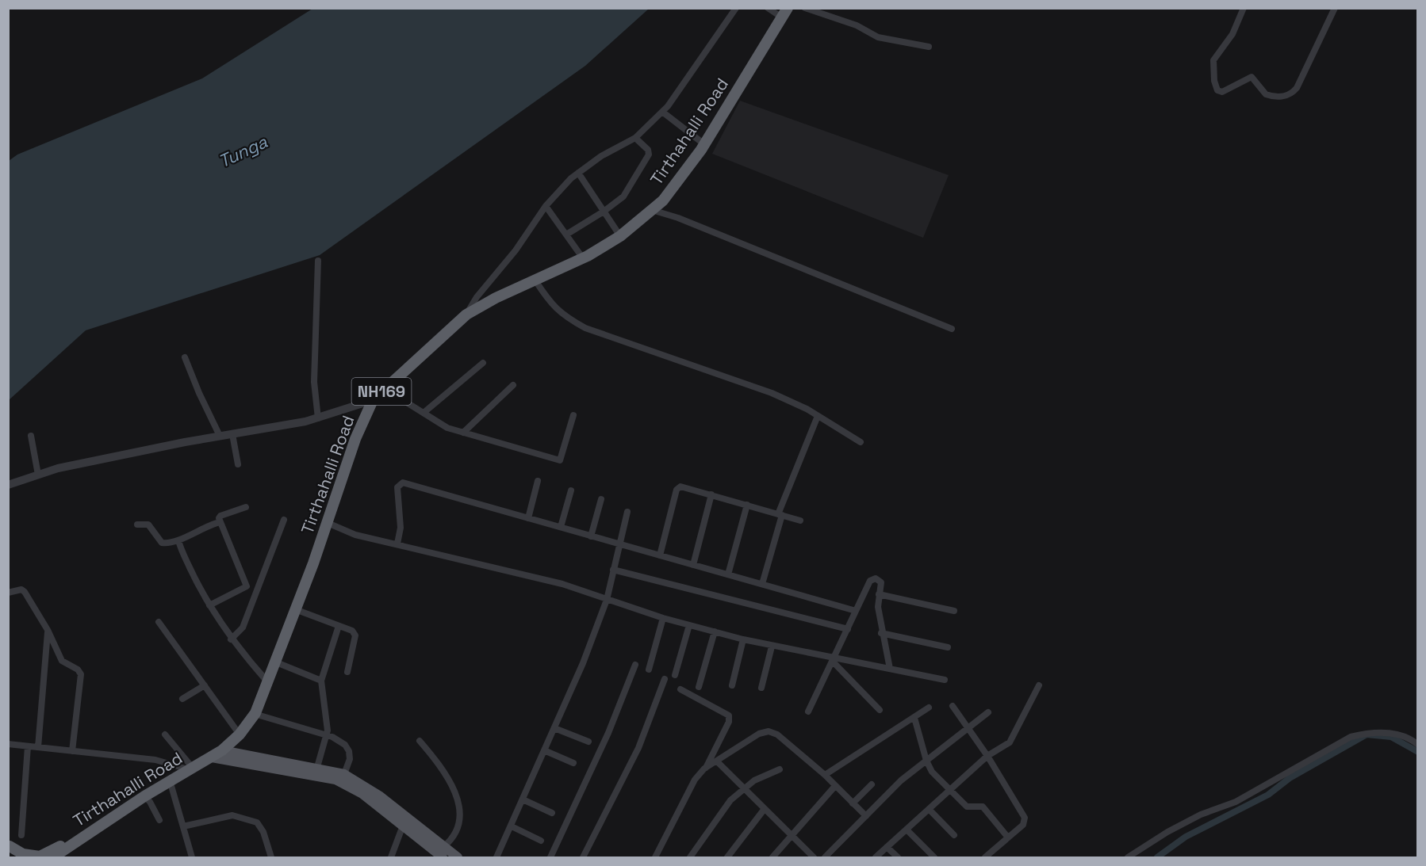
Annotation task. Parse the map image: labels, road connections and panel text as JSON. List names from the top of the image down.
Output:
{
  "streets": {
    "highway": ["Tirthahalli Road", "NH169"]
  },
  "crossings": [
    ["Tirthahalli Road", "NH169"]
  ],
  "water": ["Tunga"]
}
